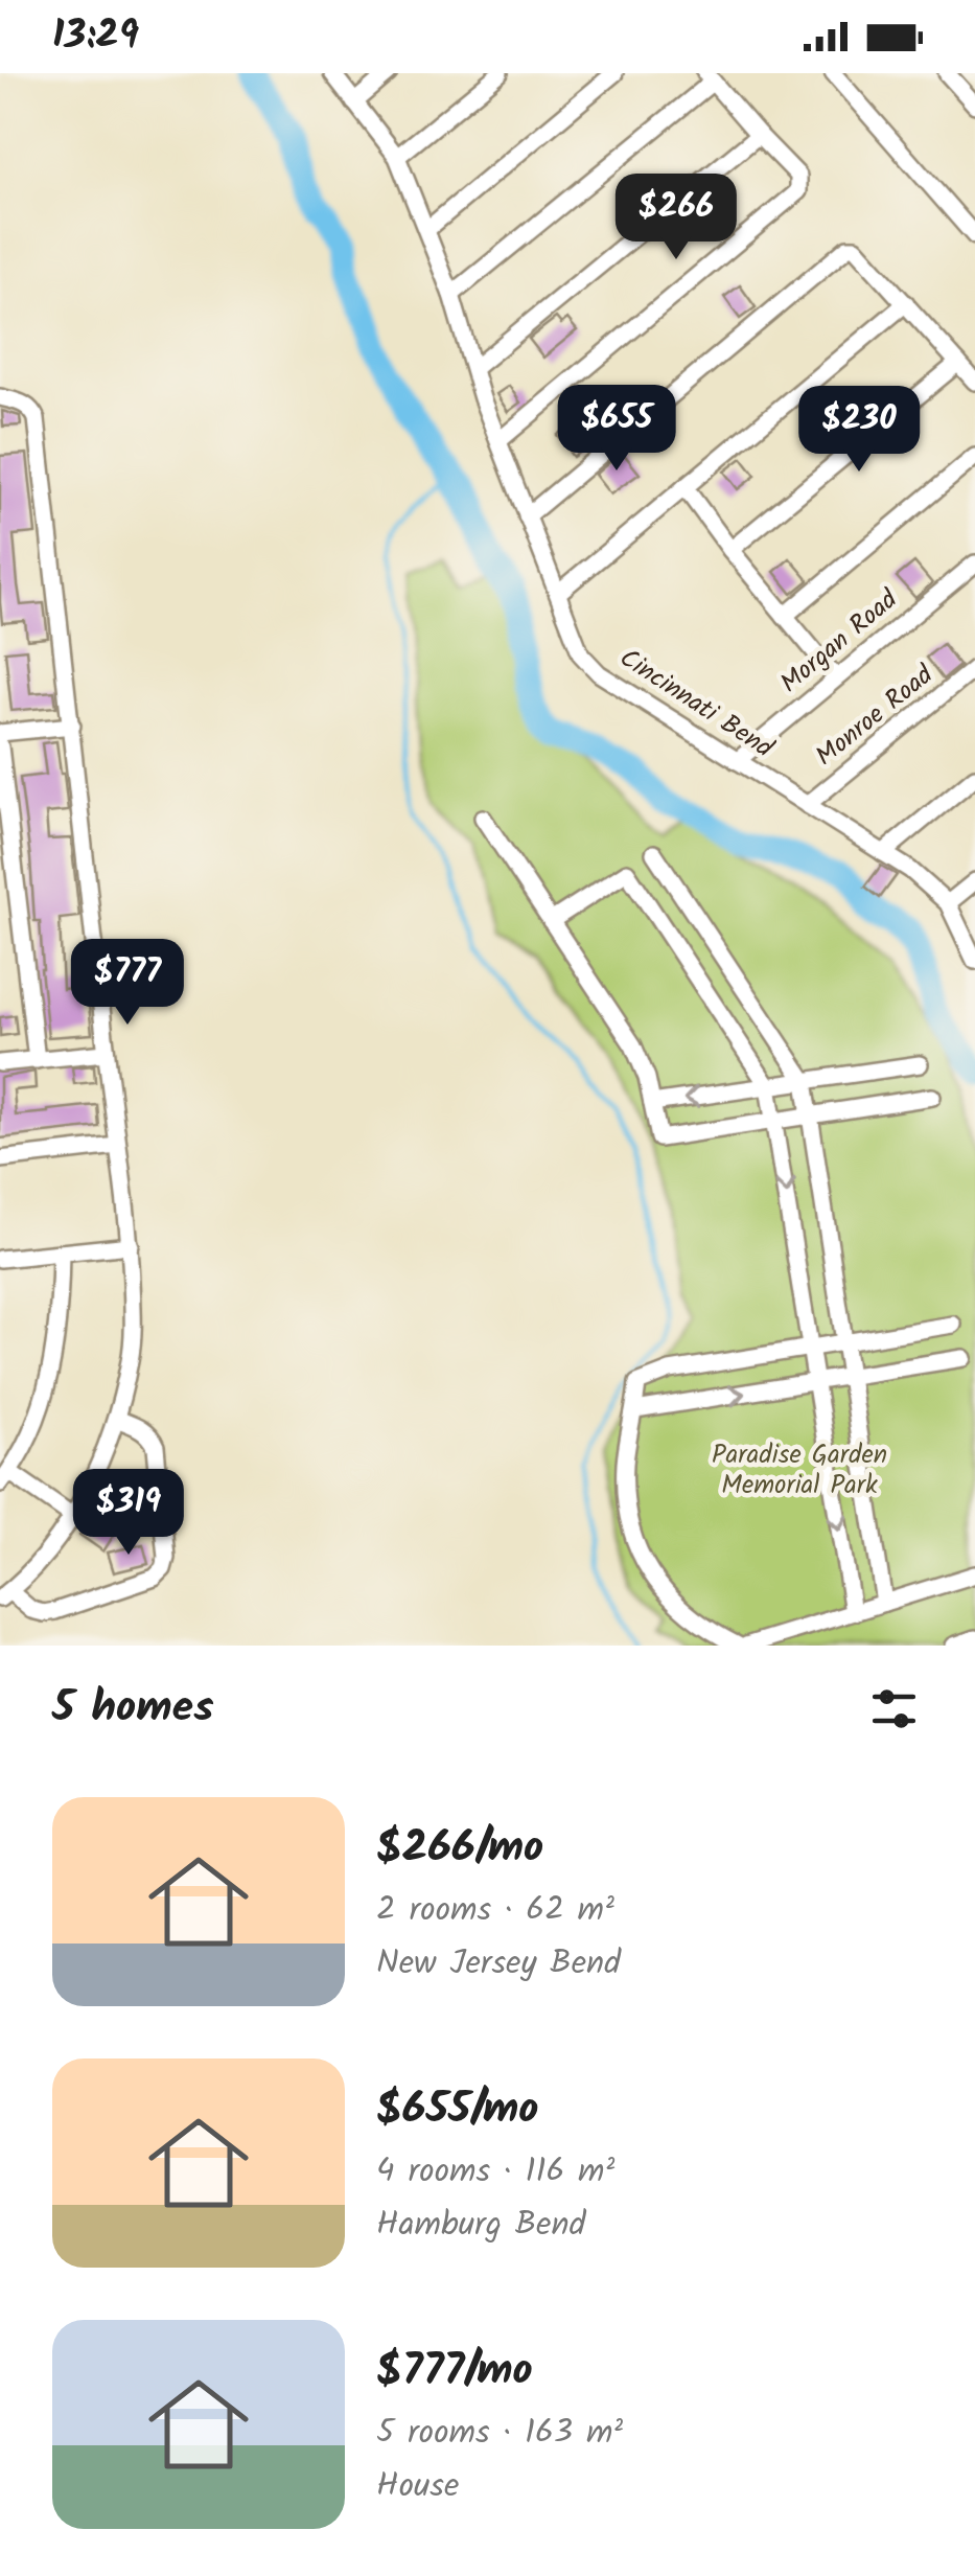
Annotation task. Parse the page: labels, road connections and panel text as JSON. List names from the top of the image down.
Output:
{
  "streets": {
    "street": ["Morgan Road", "Cincinnati Bend", "Monroe Road"]
  },
  "crossings": [
    ["Morgan Road", "Cincinnati Bend"],
    ["Cincinnati Bend", "Monroe Road"]
  ],
  "parks": ["Paradise Garden Memorial Park"],
  "page": {
    "status": "13:29",
    "price": [
      "$266",
      "$655",
      "$230",
      "$777",
      "$319"
    ],
    "heading": "5 homes",
    "list": [
      {
        "name": "$266/mo",
        "note": "2 rooms · 62 m² · New Jersey Bend"
      },
      {
        "name": "$655/mo",
        "note": "4 rooms · 116 m² · Hamburg Bend"
      },
      {
        "name": "$777/mo",
        "note": "5 rooms · 163 m² · House"
      }
    ]
  }
}
